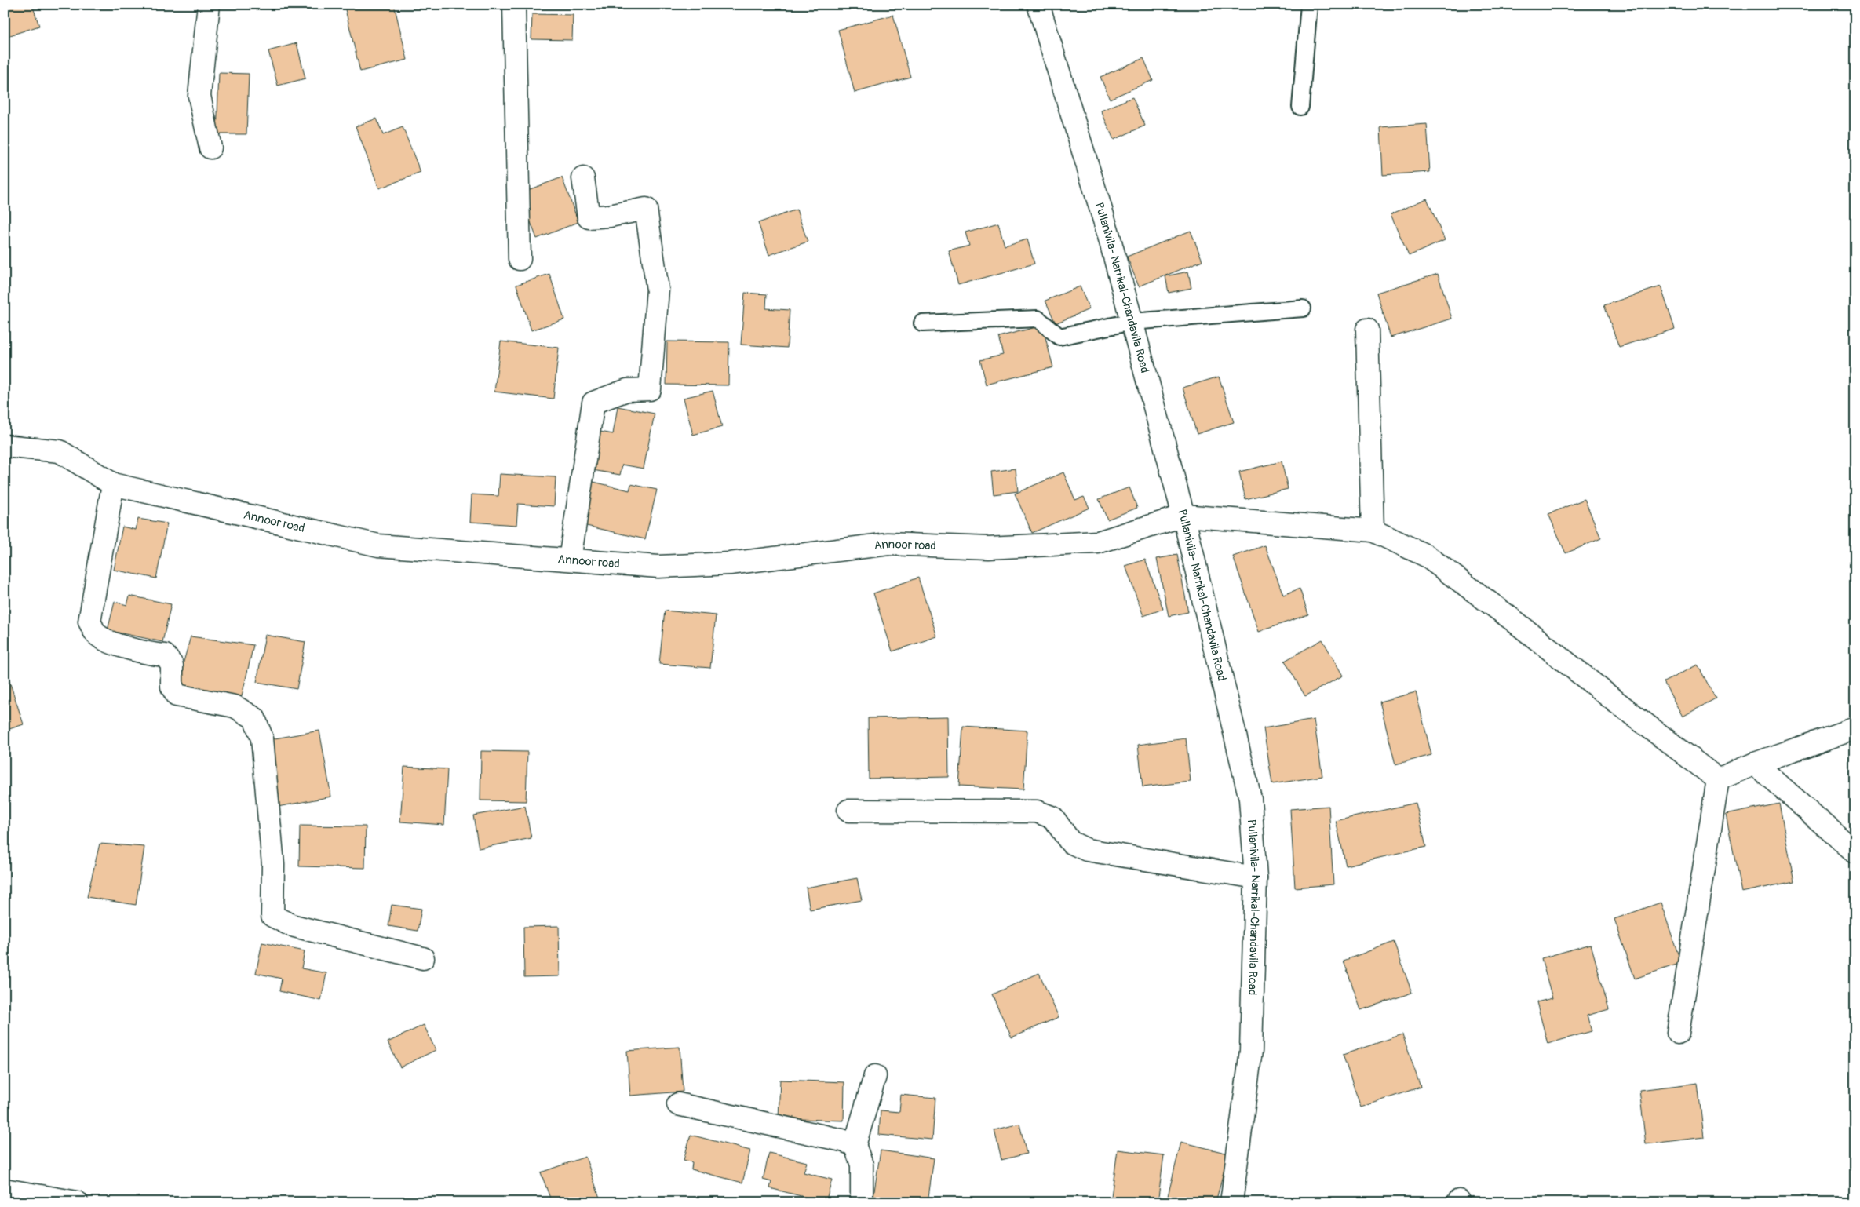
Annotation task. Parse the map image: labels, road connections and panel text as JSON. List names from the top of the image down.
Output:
{
  "streets": {
    "street": ["Pullanivila- Narrikal-Chandavila Road", "Annoor road"]
  },
  "crossings": [
    ["Pullanivila- Narrikal-Chandavila Road", "Annoor road"]
  ]
}
